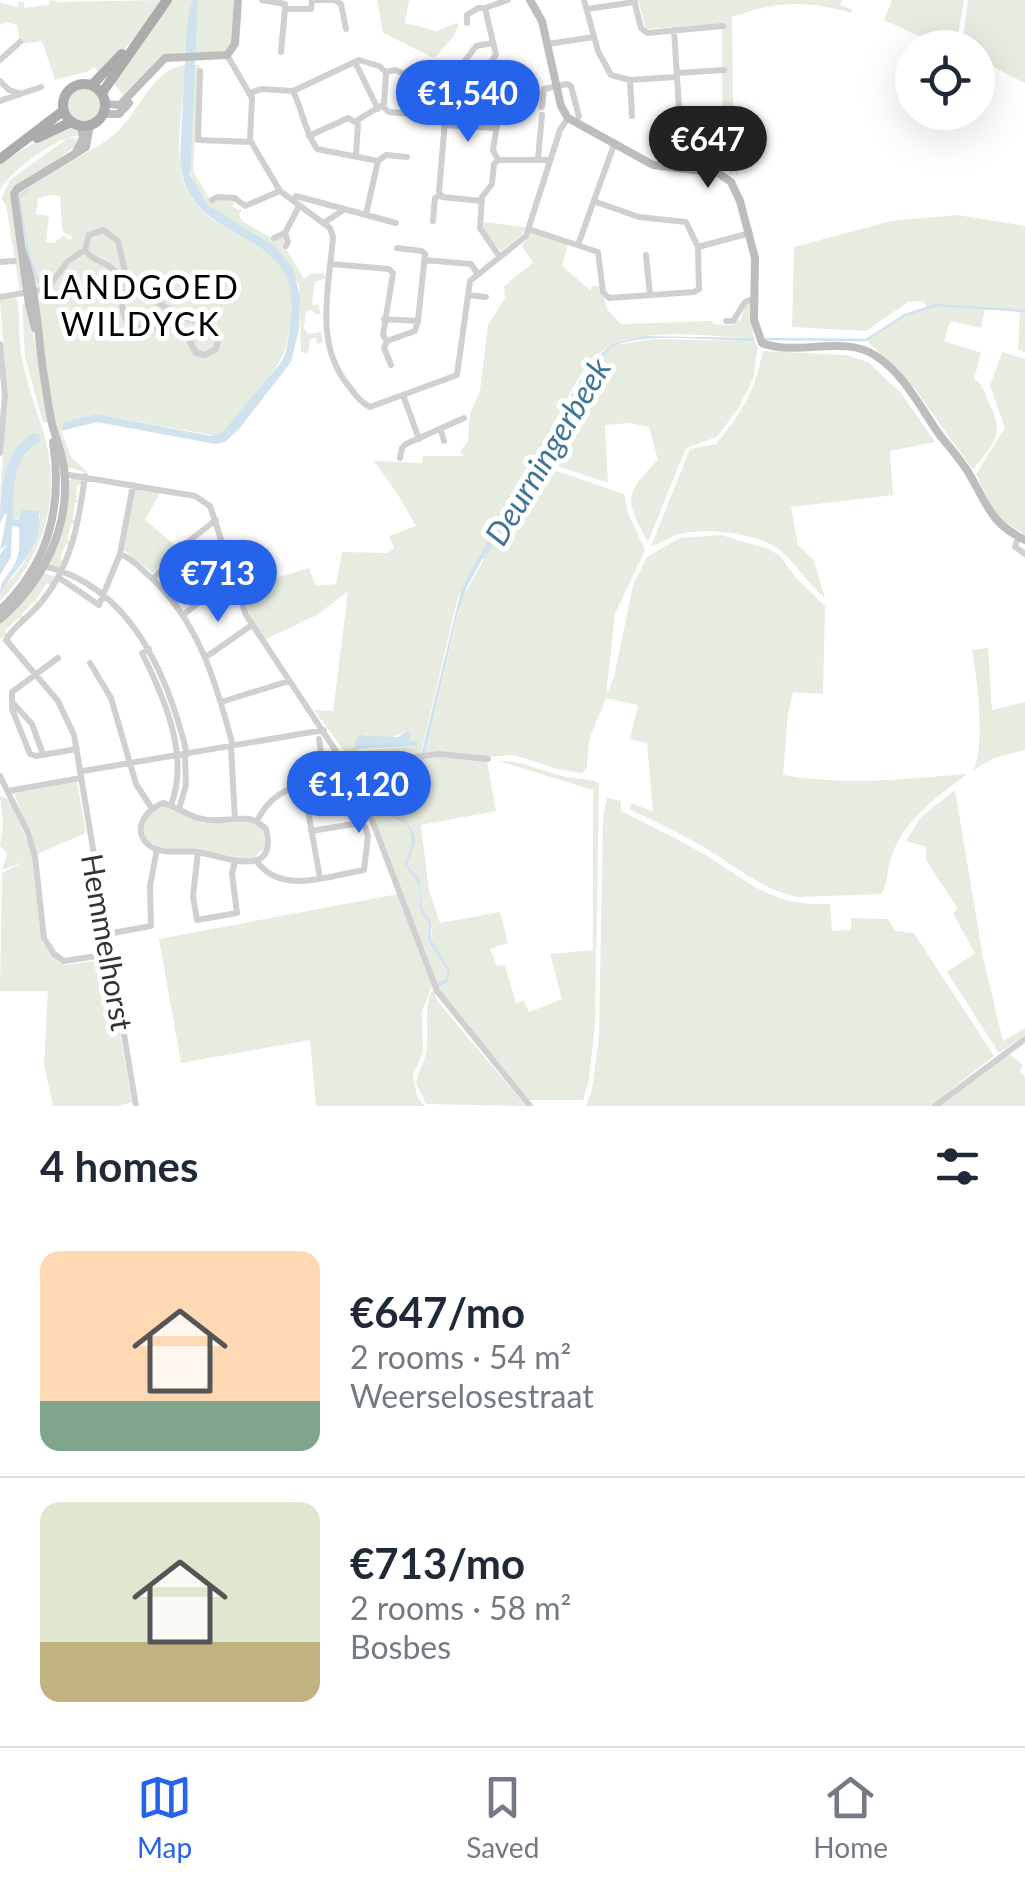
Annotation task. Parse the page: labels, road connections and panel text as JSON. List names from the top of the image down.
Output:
{
  "streets": {
    "street": ["Hemmelhorst"]
  },
  "districts": ["LANDGOED WILDYCK"],
  "water": ["Deurningerbeek"],
  "page": {
    "price": [
      "€1,540",
      "€647",
      "€713",
      "€1,120"
    ],
    "heading": "4 homes",
    "list": [
      {
        "name": "€647/mo",
        "note": "2 rooms · 54 m² · Weerselosestraat"
      },
      {
        "name": "€713/mo",
        "note": "2 rooms · 58 m² · Bosbes"
      }
    ],
    "tabs": ["Map", "Saved", "Home"]
  }
}
